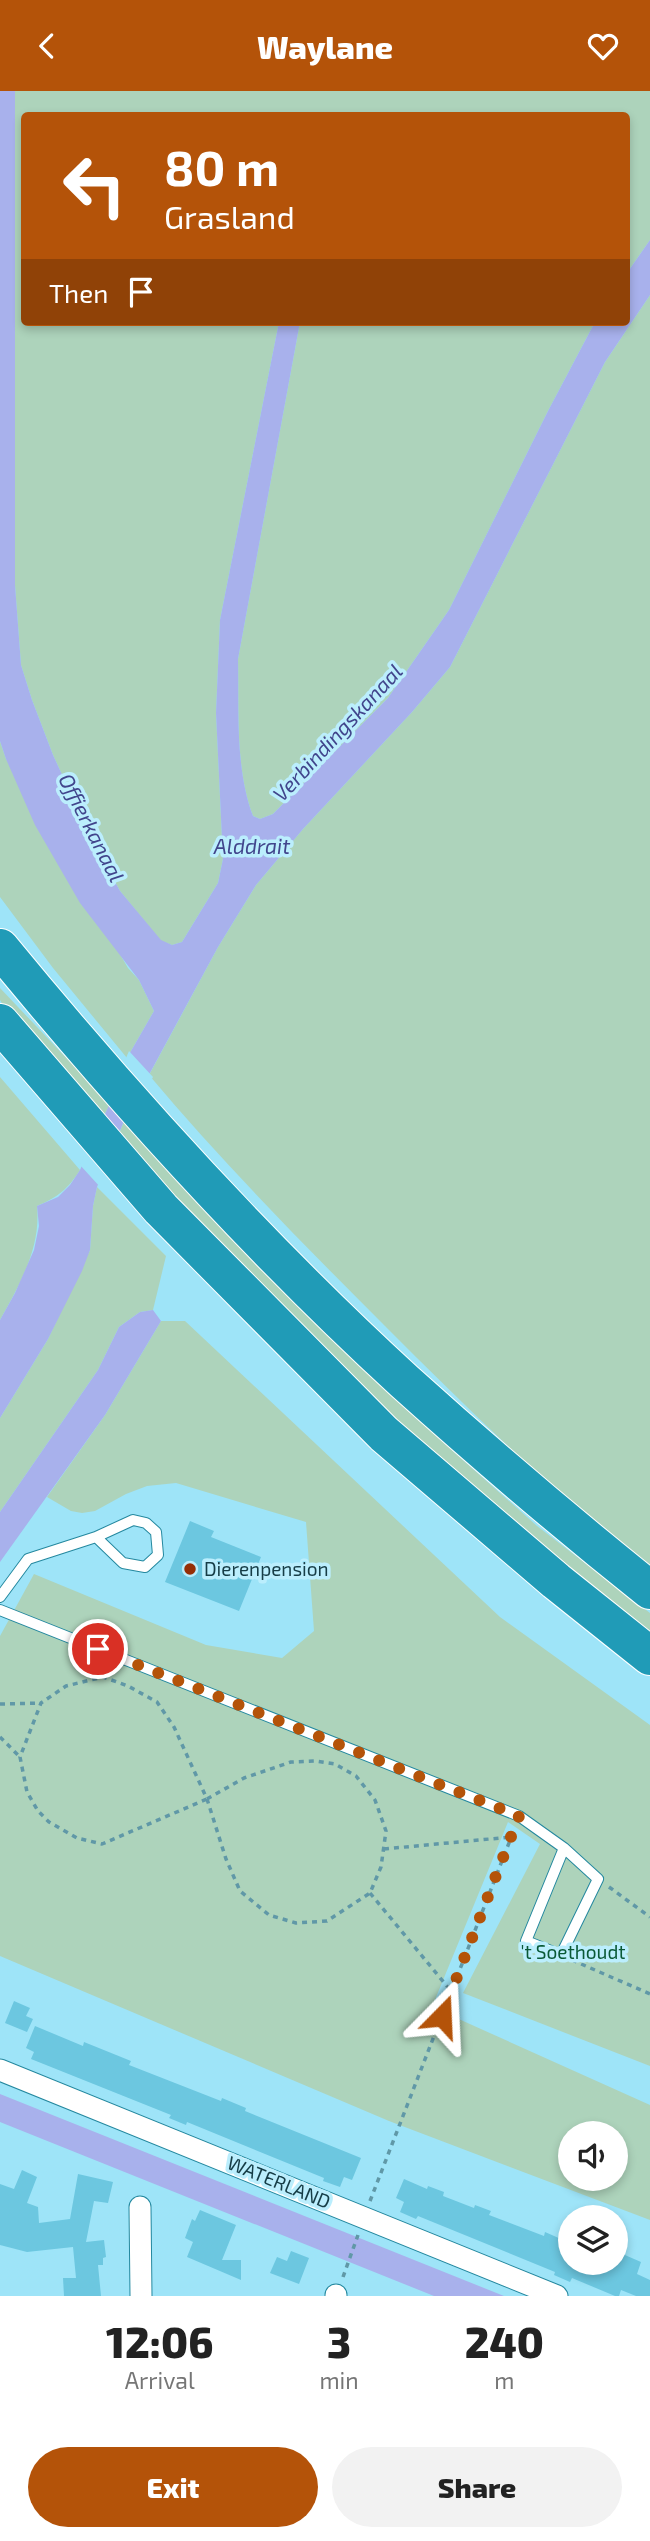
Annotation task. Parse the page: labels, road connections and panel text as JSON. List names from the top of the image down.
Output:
{
  "streets": {
    "street": ["WATERLAND"]
  },
  "water": ["Verbindingskanaal", "Offierkanaal", "Alddrait"],
  "parks": ["'t Soethoudt"],
  "places": ["Dierenpension"],
  "page": {
    "header": "Waylane",
    "turn": ["80 m", "Grasland"],
    "then": "Then",
    "eta": [
      "12:06",
      "Arrival",
      "3",
      "min",
      "240",
      "m"
    ],
    "buttons": ["Exit", "Share"]
  }
}
